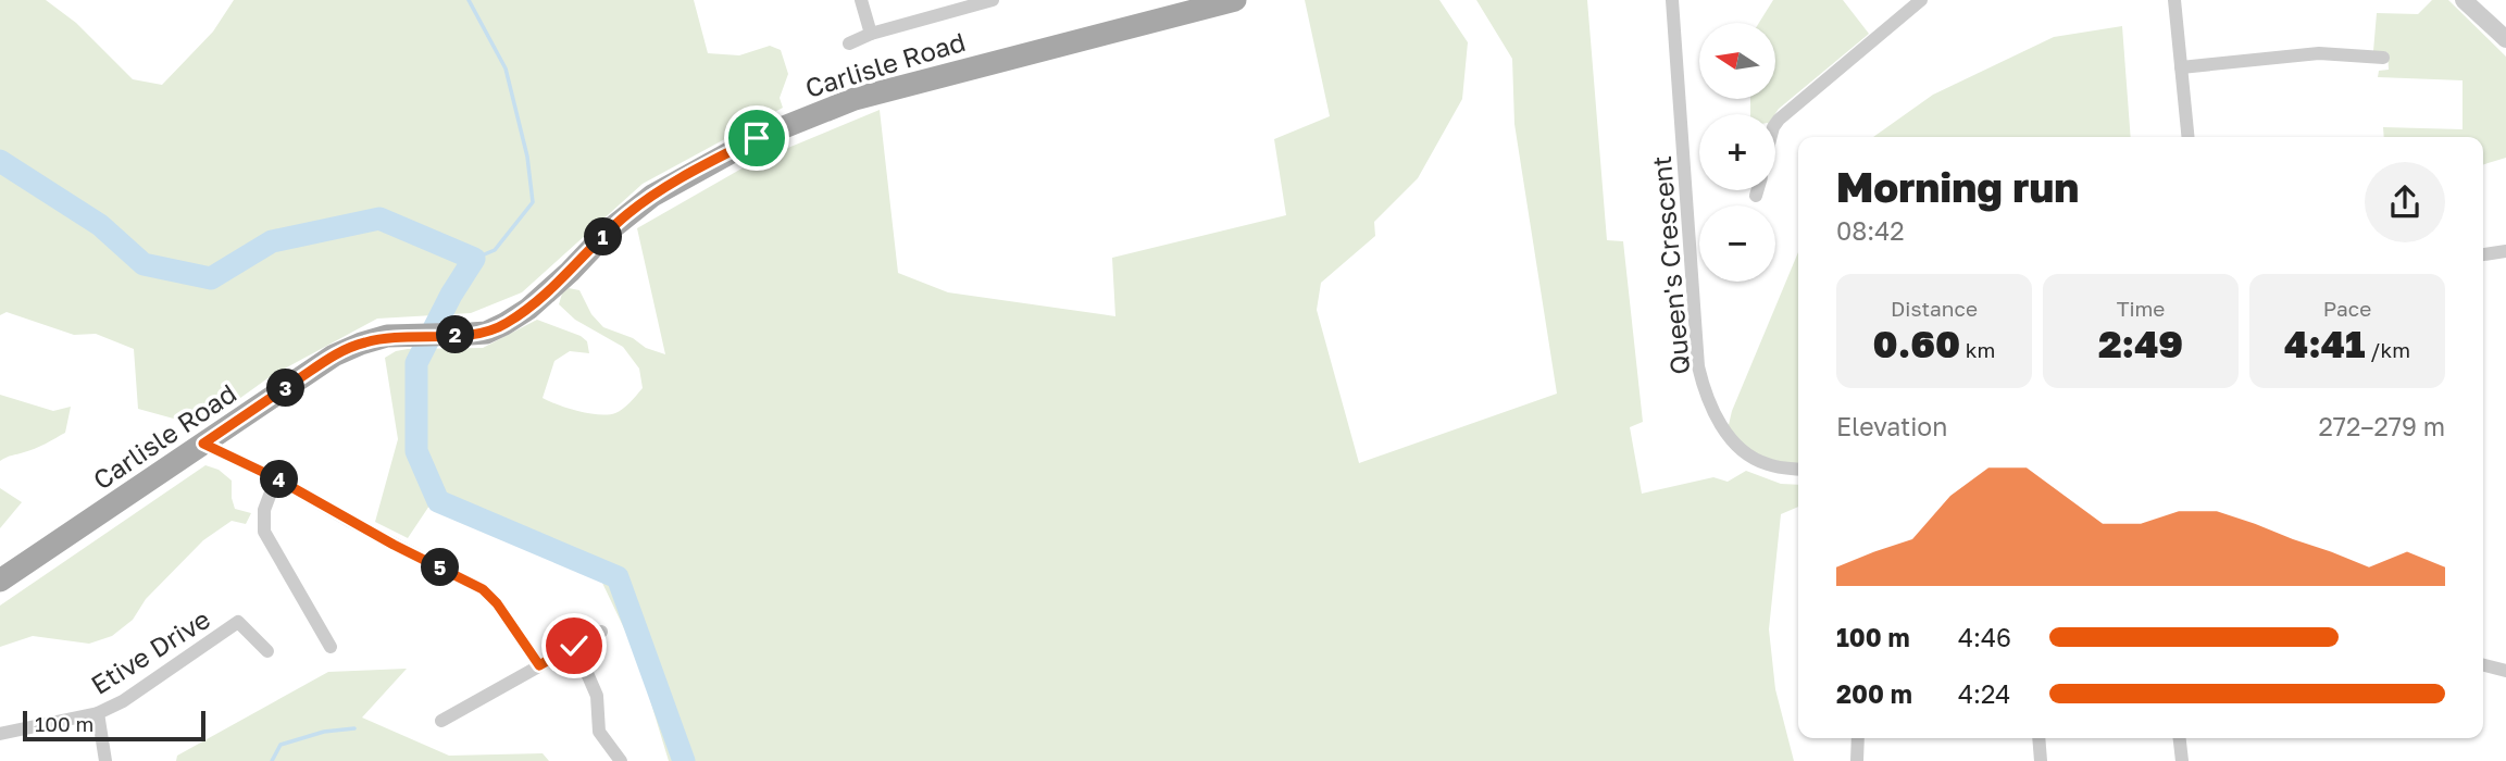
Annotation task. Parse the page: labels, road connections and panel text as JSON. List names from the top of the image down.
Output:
{
  "streets": {
    "main road": ["Carlisle Road"],
    "street": ["Queen's Crescent", "Etive Drive"]
  },
  "scale_bar": "100 m",
  "north": "left",
  "page": {
    "map_buttons": ["+", "−"],
    "heading": ["Morning run", "08:42"],
    "pins": [
      "1",
      "2",
      "3",
      "4",
      "5"
    ],
    "stats": [
      ["Distance", "0.60 km"],
      ["Time", "2:49"],
      ["Pace", "4:41 /km"]
    ],
    "chart": ["Elevation", "272–279 m"],
    "list": [
      {
        "name": "100 m",
        "note": "4:46"
      },
      {
        "name": "200 m",
        "note": "4:24"
      }
    ],
    "scale": "100 m"
  }
}
